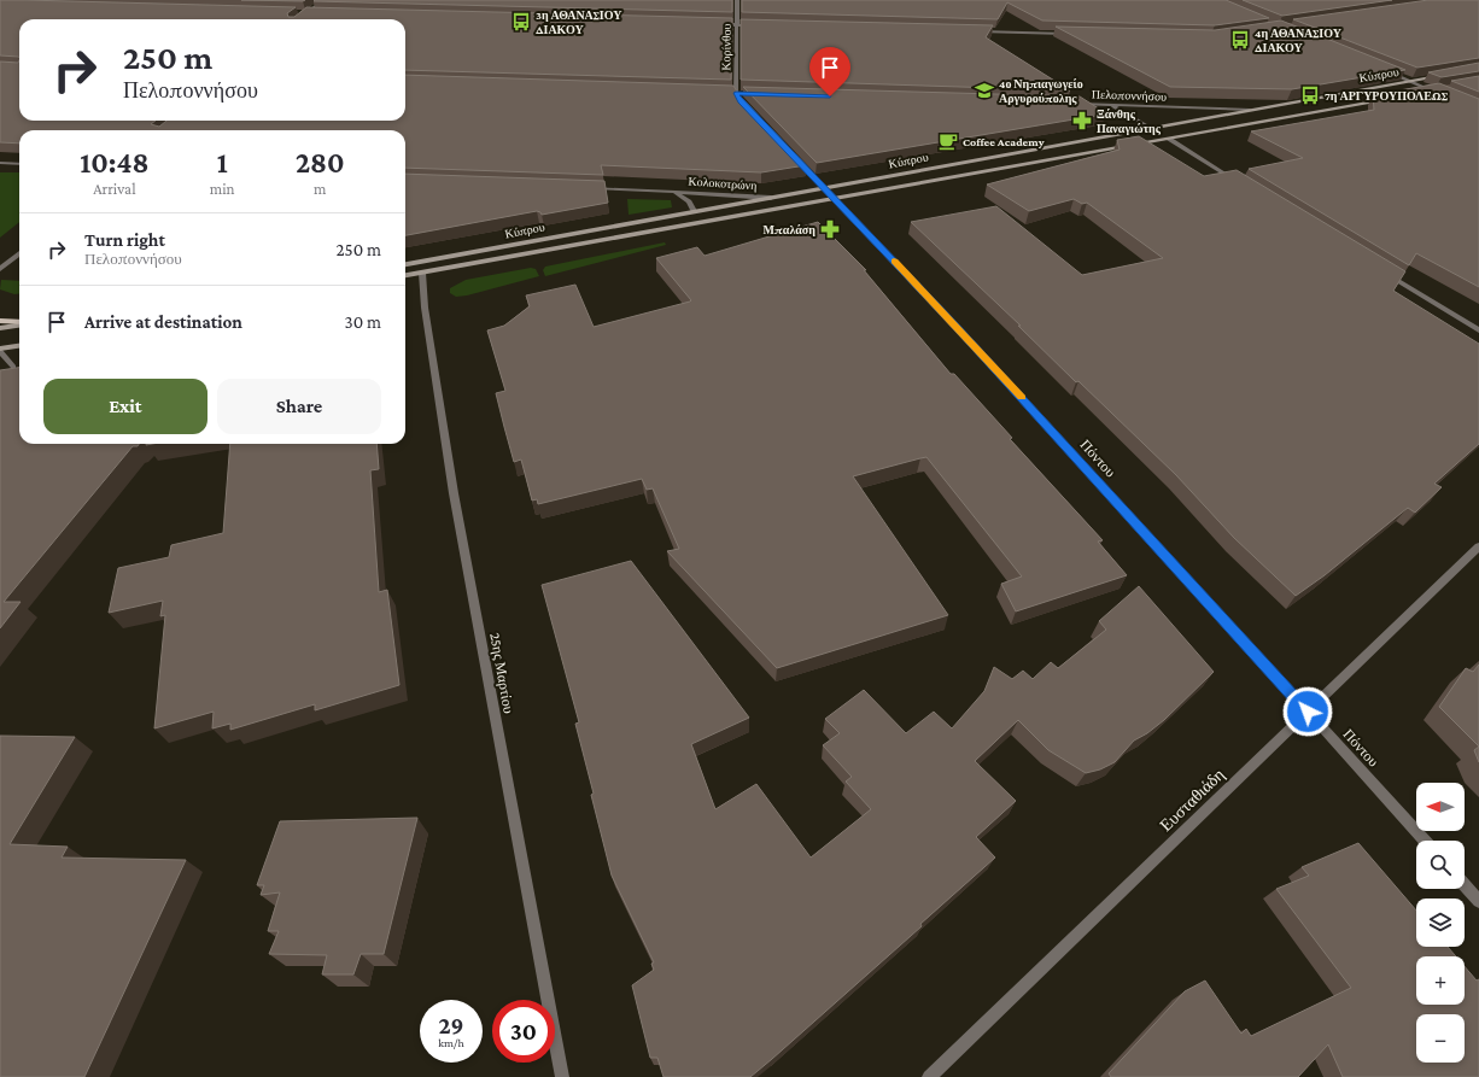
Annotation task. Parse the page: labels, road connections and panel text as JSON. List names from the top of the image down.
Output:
{
  "streets": {
    "main road": ["Κύπρου"],
    "street": [
      "Κορίνθου",
      "Πελοποννήσου",
      "Κολοκοτρώνη",
      "Πόντου",
      "25ης Μαρτίου",
      "Ευσταθιάδη"
    ]
  },
  "crossings": [
    ["Κύπρου", "Πελοποννήσου"],
    ["Κύπρου", "Κολοκοτρώνη"],
    ["Κύπρου", "Πόντου"],
    ["Κύπρου", "25ης Μαρτίου"],
    ["Πόντου", "Ευσταθιάδη"]
  ],
  "places": {
    "bus stop": ["3η ΑΘΑΝΑΣΙΟΥ ΔΙΑΚΟΥ", "4η ΑΘΑΝΑΣΙΟΥ ΔΙΑΚΟΥ", "7η ΑΡΓΥΡΟΥΠΟΛΕΩΣ"],
    "school or university": ["4ο Νηπιαγωγείο Αργυρούπολης"],
    "pharmacy": ["Ξάνθης Παναγιώτης", "Μπαλάση"],
    "cafe": ["Coffee Academy"]
  },
  "north": "left",
  "page": {
    "turn": ["250 m", "Πελοποννήσου"],
    "eta": [
      "10:48",
      "Arrival",
      "1",
      "min",
      "280",
      "m"
    ],
    "list": [
      {
        "name": "Turn right",
        "note": "Πελοποννήσου",
        "value": "250 m"
      },
      {
        "name": "Arrive at destination",
        "value": "30 m"
      }
    ],
    "buttons": ["Exit", "Share"],
    "map_buttons": ["+", "−"],
    "speed": "29 km/h",
    "limit": "30"
  }
}
